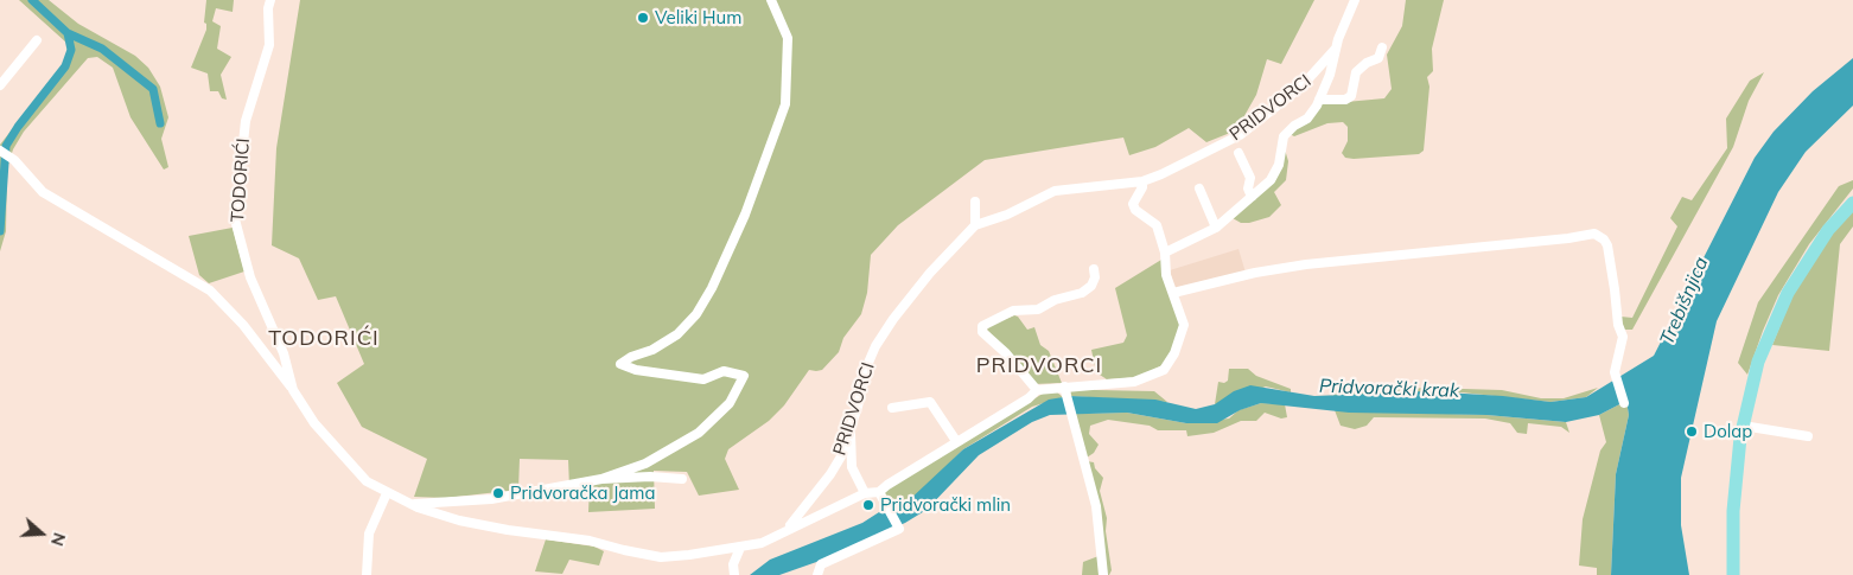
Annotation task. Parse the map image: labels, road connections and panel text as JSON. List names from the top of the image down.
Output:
{
  "streets": {
    "street": ["PRIDVORCI", "TODORIĆI"]
  },
  "crossings": [
    ["PRIDVORCI", "TODORIĆI"]
  ],
  "districts": ["TODORIĆI", "PRIDVORCI"],
  "water": ["Trebišnjica", "Pridvorački krak"],
  "places": [
    "Veliki Hum",
    "Dolap",
    "Pridvoračka Jama",
    "Pridvorački mlin"
  ],
  "north": "right"
}
